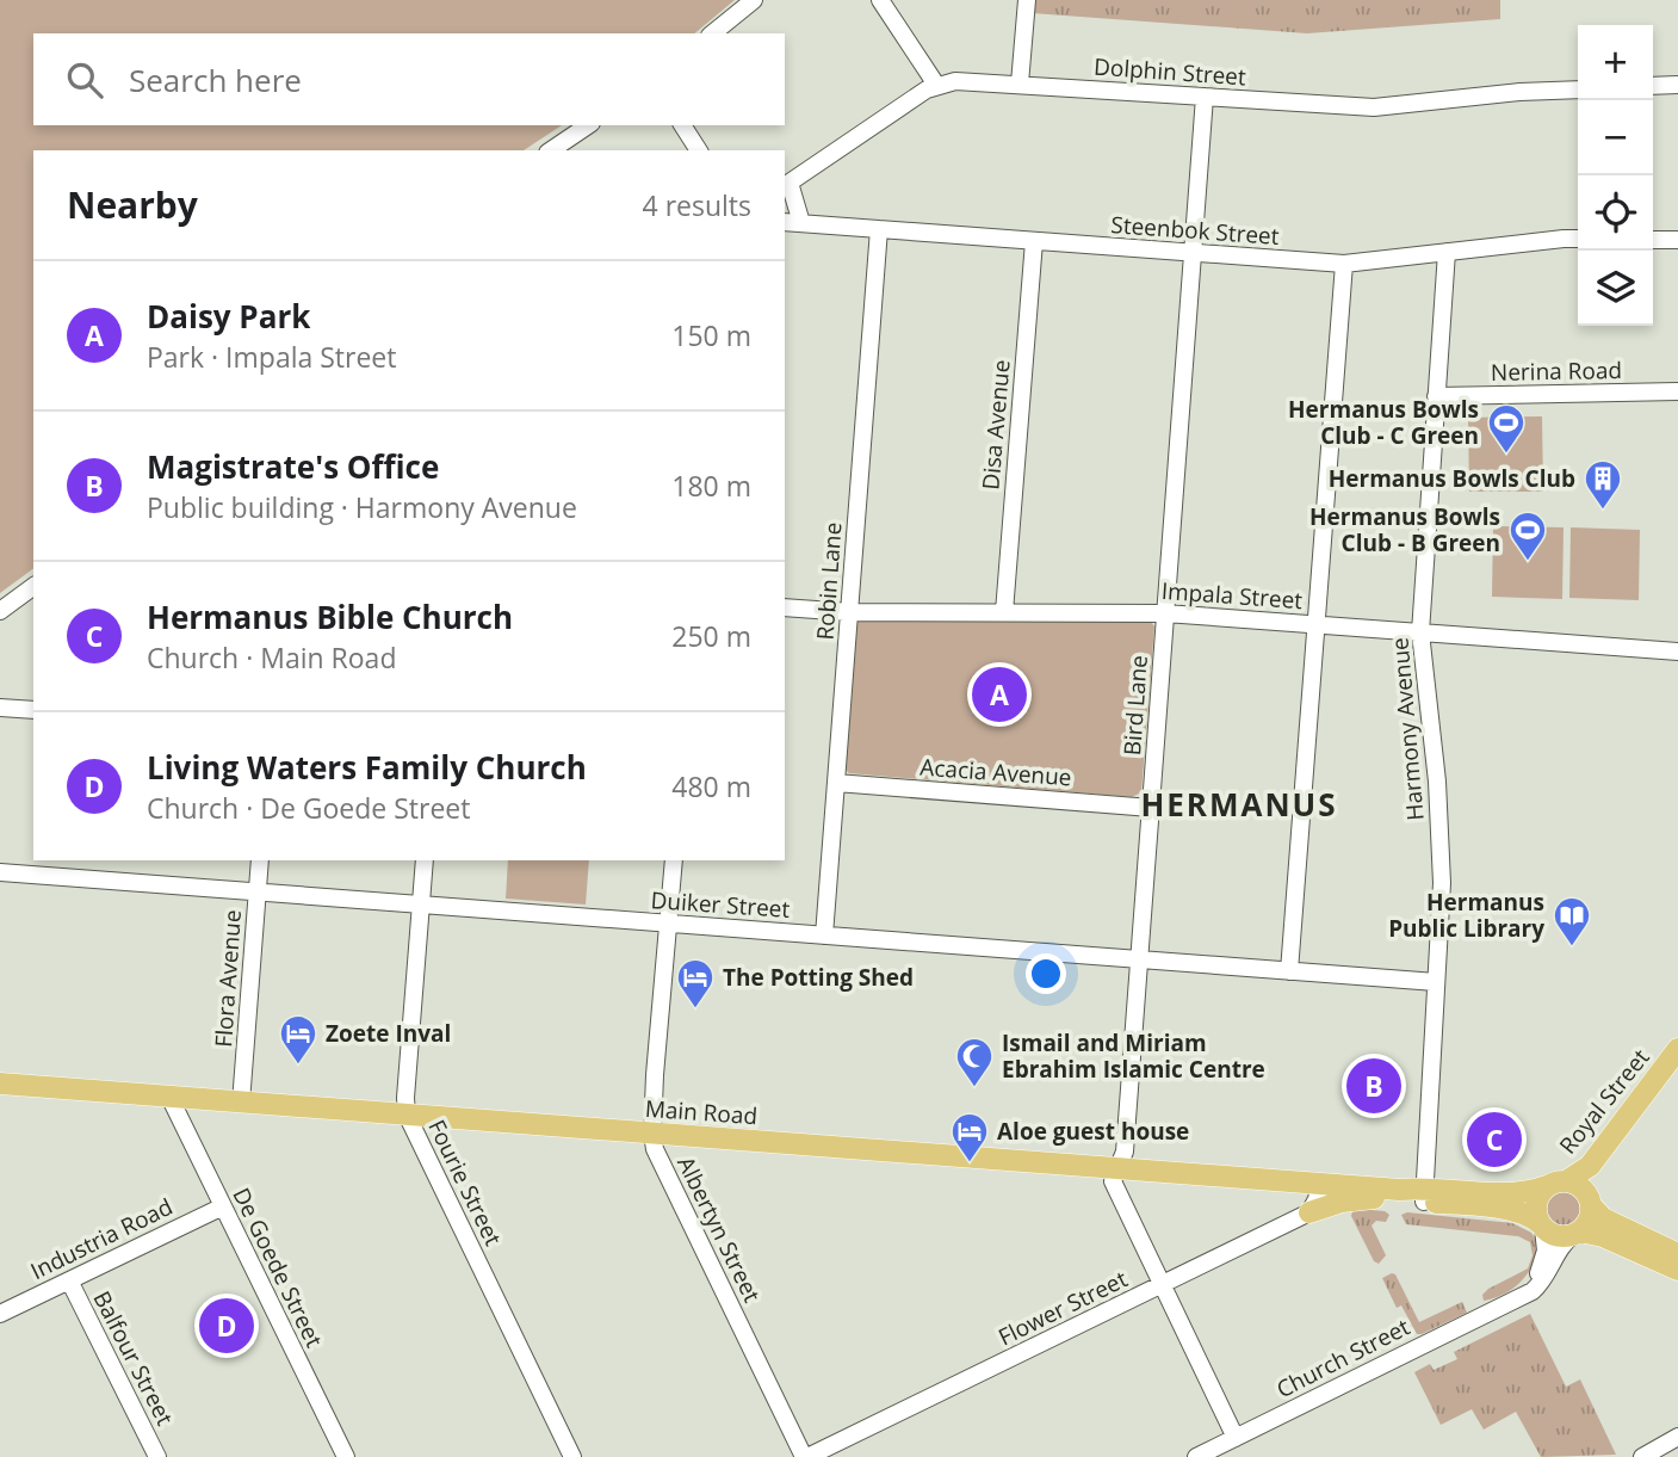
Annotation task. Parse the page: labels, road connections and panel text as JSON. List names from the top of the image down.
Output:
{
  "streets": {
    "main road": ["Royal Street", "Main Road"],
    "street": [
      "Dolphin Street",
      "Steenbok Street",
      "Nerina Road",
      "Disa Avenue",
      "Robin Lane",
      "Impala Street",
      "Bird Lane",
      "Harmony Avenue",
      "Acacia Avenue",
      "Duiker Street",
      "Flora Avenue",
      "Fourie Street",
      "Albertyn Street",
      "Industria Road",
      "De Goede Street",
      "Flower Street",
      "Balfour Street",
      "Church Street"
    ]
  },
  "crossings": [
    ["Dolphin Street", "Bird Lane"],
    ["Steenbok Street", "Disa Avenue"],
    ["Steenbok Street", "Robin Lane"],
    ["Steenbok Street", "Bird Lane"],
    ["Steenbok Street", "Harmony Avenue"],
    ["Nerina Road", "Harmony Avenue"],
    ["Disa Avenue", "Impala Street"],
    ["Robin Lane", "Impala Street"],
    ["Robin Lane", "Acacia Avenue"],
    ["Robin Lane", "Duiker Street"],
    ["Impala Street", "Bird Lane"],
    ["Impala Street", "Harmony Avenue"],
    ["Bird Lane", "Acacia Avenue"],
    ["Bird Lane", "Duiker Street"],
    ["Bird Lane", "Main Road"],
    ["Bird Lane", "Flower Street"],
    ["Bird Lane", "Church Street"],
    ["Harmony Avenue", "Duiker Street"],
    ["Harmony Avenue", "Main Road"],
    ["Duiker Street", "Flora Avenue"],
    ["Duiker Street", "Fourie Street"],
    ["Duiker Street", "Albertyn Street"],
    ["Flora Avenue", "Main Road"],
    ["Royal Street", "Main Road"],
    ["Royal Street", "Church Street"],
    ["Main Road", "Fourie Street"],
    ["Main Road", "Albertyn Street"],
    ["Main Road", "De Goede Street"],
    ["Main Road", "Church Street"],
    ["Albertyn Street", "Flower Street"],
    ["Industria Road", "De Goede Street"],
    ["Industria Road", "Balfour Street"]
  ],
  "districts": ["HERMANUS"],
  "places": {
    "sports": ["Hermanus Bowls Club - C Green", "Hermanus Bowls Club - B Green"],
    "building": ["Hermanus Bowls Club"],
    "library": ["Hermanus Public Library"],
    "hotel": ["The Potting Shed", "Zoete Inval", "Aloe guest house"],
    "mosque": ["Ismail and Miriam Ebrahim Islamic Centre"]
  },
  "page": {
    "map_buttons": ["+", "−"],
    "search": "Search here",
    "heading": ["Nearby", "4 results"],
    "list": [
      {
        "mark": "A",
        "name": "Daisy Park",
        "note": "Park · Impala Street",
        "value": "150 m"
      },
      {
        "mark": "B",
        "name": "Magistrate's Office",
        "note": "Public building · Harmony Avenue",
        "value": "180 m"
      },
      {
        "mark": "C",
        "name": "Hermanus Bible Church",
        "note": "Church · Main Road",
        "value": "250 m"
      },
      {
        "mark": "D",
        "name": "Living Waters Family Church",
        "note": "Church · De Goede Street",
        "value": "480 m"
      }
    ],
    "pins": [
      "A",
      "B",
      "C",
      "D"
    ]
  }
}
